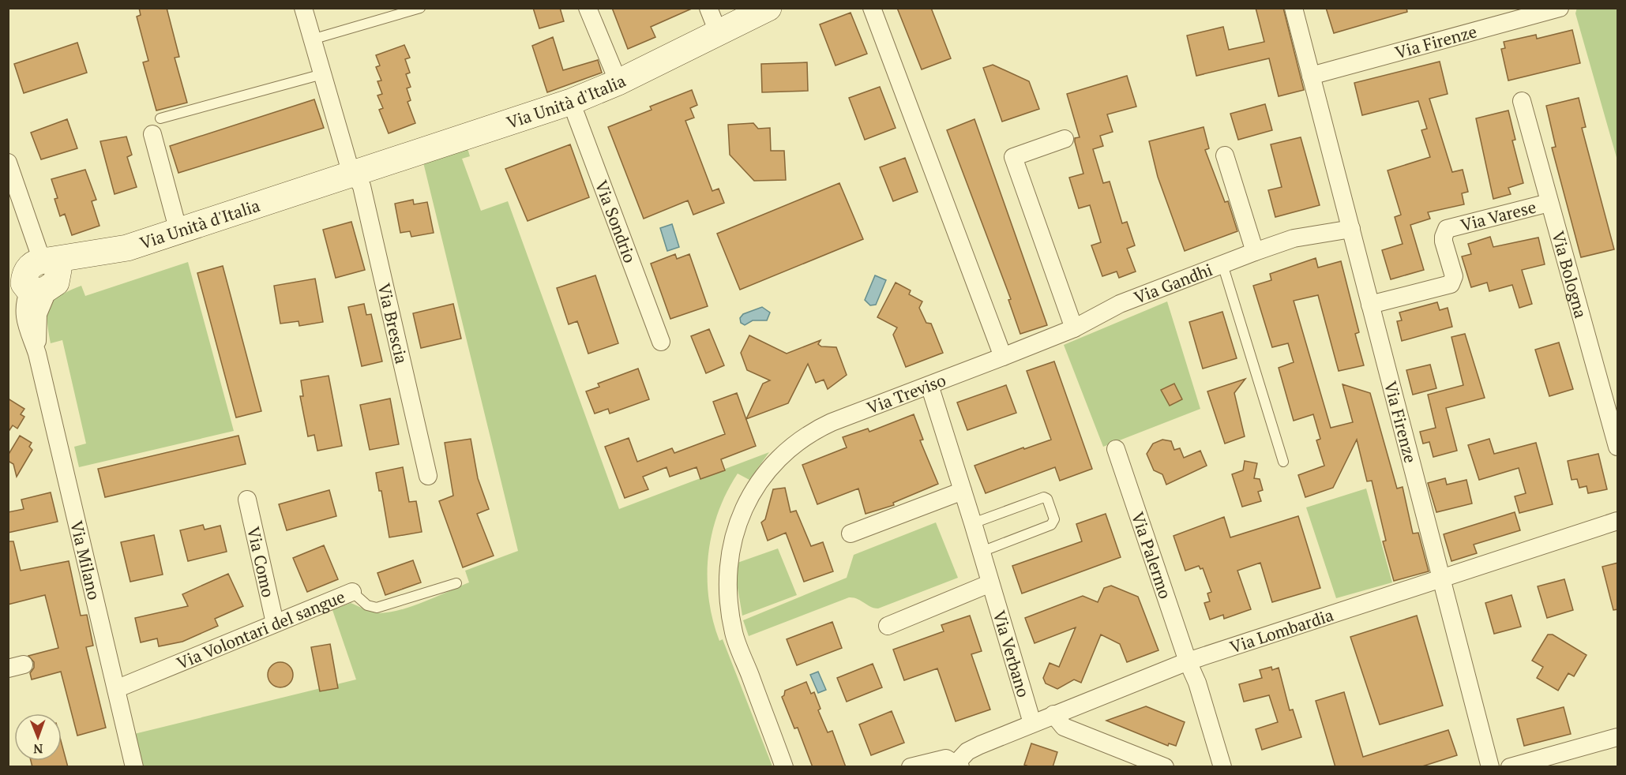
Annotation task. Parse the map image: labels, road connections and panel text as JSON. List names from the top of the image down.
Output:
{
  "streets": {
    "street": [
      "Via Firenze",
      "Via Unità d'Italia",
      "Via Varese",
      "Via Sondrio",
      "Via Bologna",
      "Via Gandhi",
      "Via Brescia",
      "Via Treviso",
      "Via Palermo",
      "Via Milano",
      "Via Como",
      "Via Volontari del sangue",
      "Via Lombardia",
      "Via Verbano"
    ]
  },
  "crossings": [
    ["Via Firenze", "Via Varese"],
    ["Via Firenze", "Via Gandhi"],
    ["Via Firenze", "Via Lombardia"],
    ["Via Unità d'Italia", "Via Sondrio"],
    ["Via Unità d'Italia", "Via Brescia"],
    ["Via Unità d'Italia", "Via Milano"],
    ["Via Varese", "Via Bologna"],
    ["Via Gandhi", "Via Treviso"],
    ["Via Treviso", "Via Verbano"],
    ["Via Palermo", "Via Lombardia"],
    ["Via Milano", "Via Volontari del sangue"],
    ["Via Como", "Via Volontari del sangue"],
    ["Via Lombardia", "Via Verbano"]
  ],
  "north": "bottom"
}
